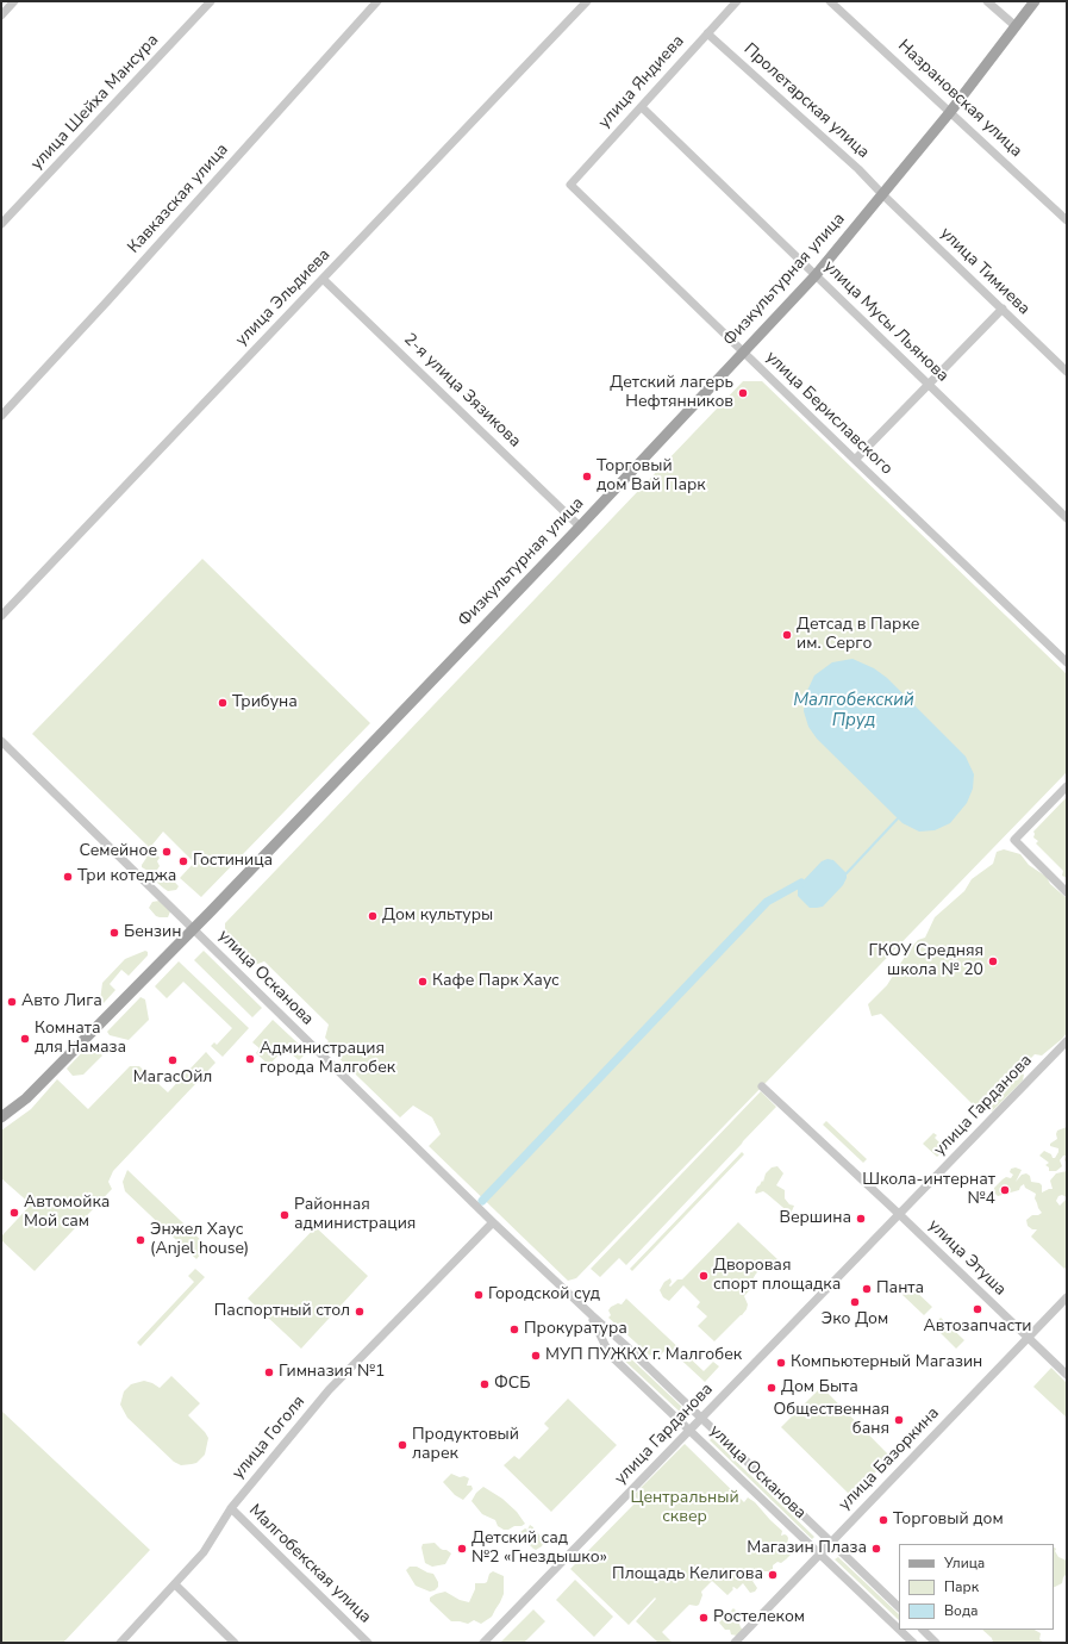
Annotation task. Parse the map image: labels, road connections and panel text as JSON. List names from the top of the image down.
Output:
{
  "streets": {
    "main road": ["Физкультурная улица"],
    "street": [
      "улица Яндиева",
      "Назрановская улица",
      "Пролетарская улица",
      "улица Шейха Мансура",
      "Кавказская улица",
      "улица Тимиева",
      "улица Эльдиева",
      "улица Мусы Льянова",
      "2-я улица Зязикова",
      "улица Бериславского",
      "улица Осканова",
      "улица Гарданова",
      "улица Этуша",
      "улица Гоголя",
      "улица Базоркина",
      "Малгобекская улица"
    ]
  },
  "crossings": [
    ["улица Яндиева", "Пролетарская улица"],
    ["улица Яндиева", "улица Мусы Льянова"],
    ["улица Яндиева", "улица Бериславского"],
    ["Назрановская улица", "Физкультурная улица"],
    ["Пролетарская улица", "улица Тимиева"],
    ["Пролетарская улица", "Физкультурная улица"],
    ["улица Тимиева", "Физкультурная улица"],
    ["Физкультурная улица", "улица Мусы Льянова"],
    ["Физкультурная улица", "2-я улица Зязикова"],
    ["Физкультурная улица", "улица Бериславского"],
    ["Физкультурная улица", "улица Осканова"],
    ["улица Эльдиева", "2-я улица Зязикова"],
    ["улица Осканова", "улица Гарданова"],
    ["улица Осканова", "улица Гоголя"],
    ["улица Осканова", "улица Базоркина"],
    ["улица Гарданова", "улица Этуша"],
    ["улица Этуша", "улица Базоркина"],
    ["улица Гоголя", "Малгобекская улица"]
  ],
  "water": ["Малгобекский Пруд"],
  "parks": ["Центральный сквер"],
  "places": [
    "Детский лагерь Нефтянников",
    "Торговый дом Вай Парк",
    "Детсад в Парке им. Серго",
    "Трибуна",
    "Семейное",
    "Гостиница",
    "Три котеджа",
    "Дом культуры",
    "Бензин",
    "ГКОУ Средняя школа № 20",
    "Кафе Парк Хаус",
    "Авто Лига",
    "Комната для Намаза",
    "Администрация города Малгобек",
    "МагасОйл",
    "Школа-интернат №4",
    "Автомойка Мой сам",
    "Районная администрация",
    "Вершина",
    "Энжел Хаус (Anjel house)",
    "Дворовая спорт площадка",
    "Панта",
    "Городской суд",
    "Эко Дом",
    "Автозапчасти",
    "Паспортный стол",
    "Прокуратура",
    "МУП ПУЖКХ г. Малгобек",
    "Компьютерный Магазин",
    "Гимназия №1",
    "ФСБ",
    "Дом Быта",
    "Общественная баня",
    "Продуктовый ларек",
    "Торговый дом",
    "Детский сад №2 «Гнездышко»",
    "Магазин Плаза",
    "Площадь Келигова",
    "Ростелеком"
  ],
  "legend": ["Улица", "Парк", "Вода"]
}
